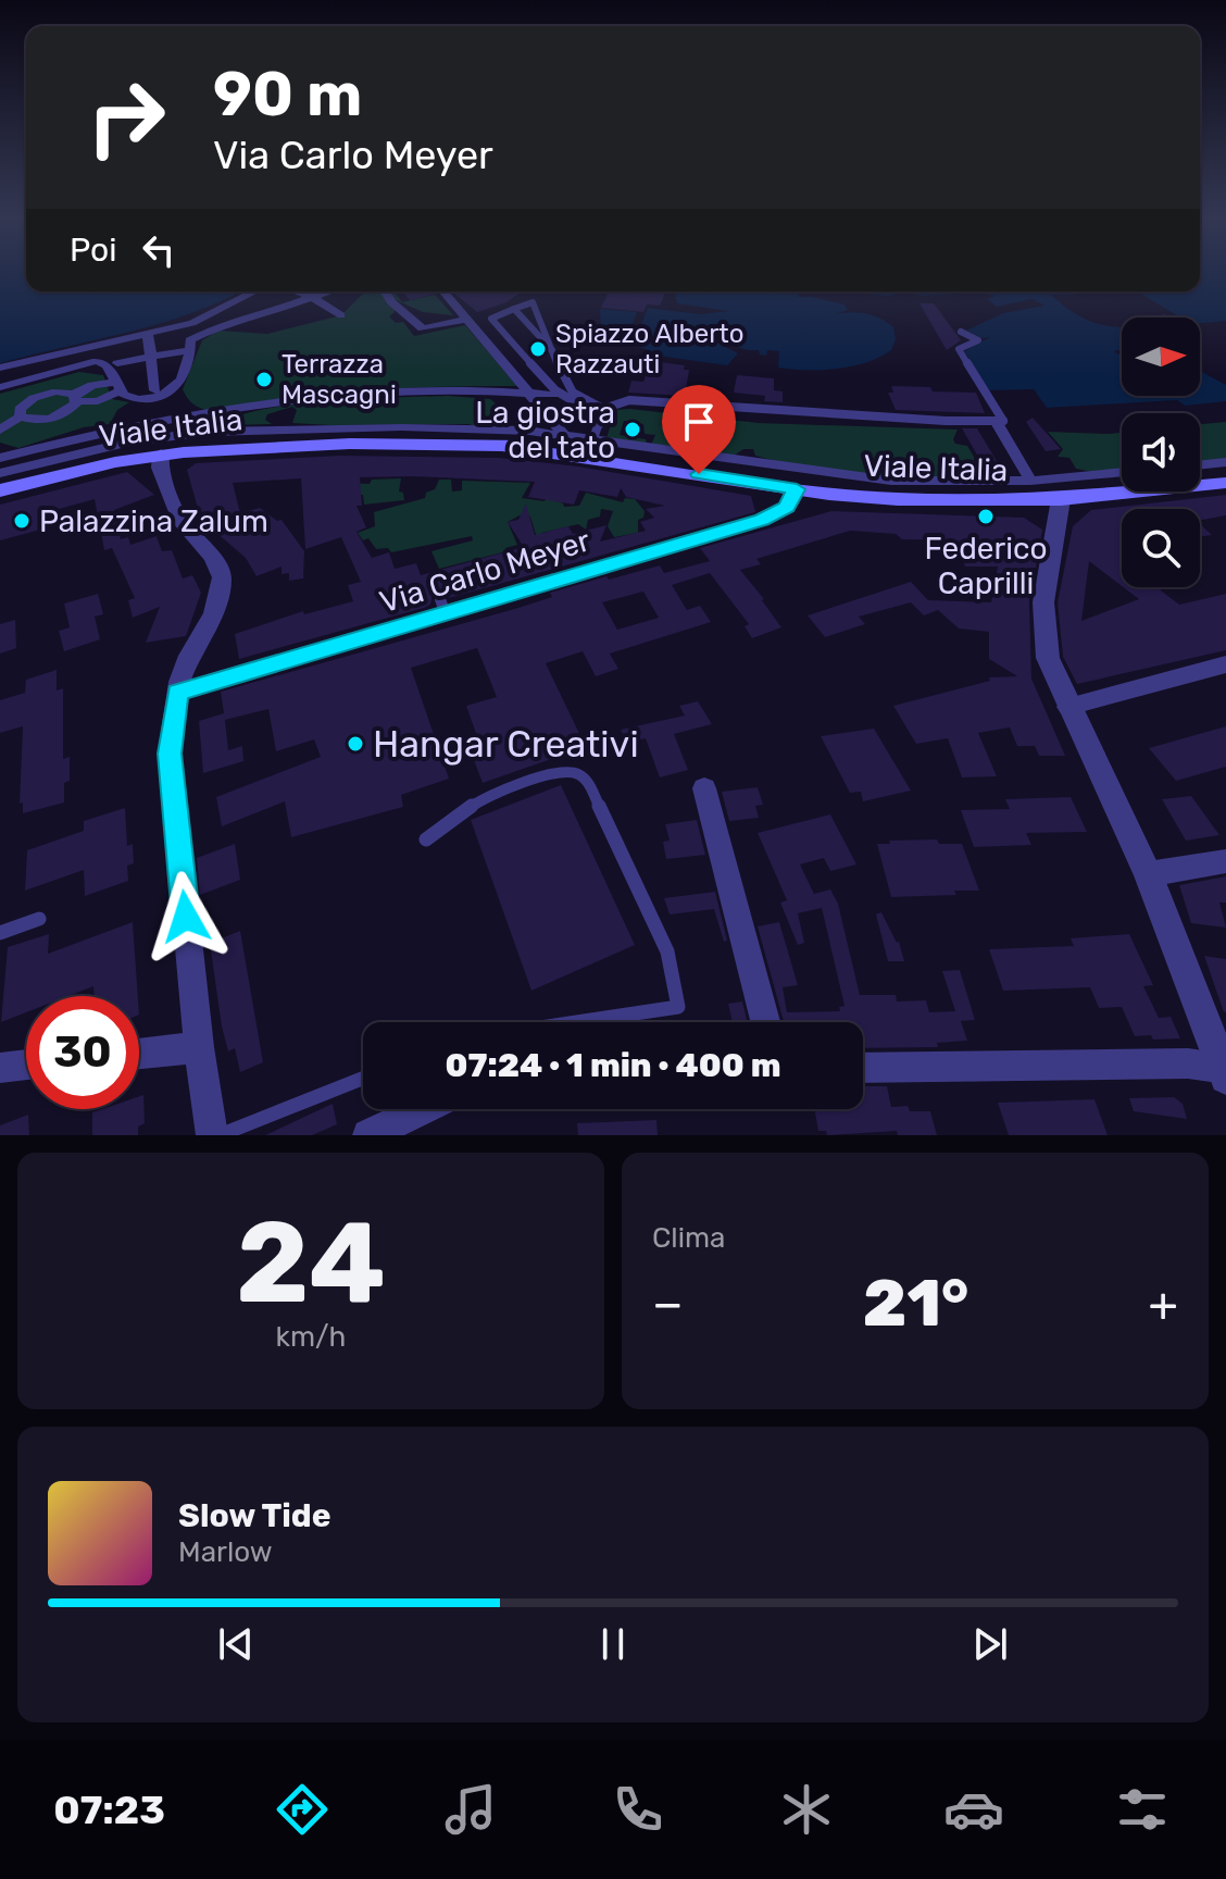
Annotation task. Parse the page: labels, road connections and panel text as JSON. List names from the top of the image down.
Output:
{
  "streets": {
    "main road": ["Viale Italia"],
    "street": ["Via Carlo Meyer"]
  },
  "crossings": [
    ["Viale Italia", "Via Carlo Meyer"]
  ],
  "places": [
    "Spiazzo Alberto Razzauti",
    "Terrazza Mascagni",
    "La giostra del tato",
    "Federico Caprilli",
    "Palazzina Zalum",
    "Hangar Creativi"
  ],
  "north": "right",
  "page": {
    "turn": ["90 m", "Via Carlo Meyer"],
    "then": "Poi",
    "limit": "30",
    "trip": "07:24 · 1 min · 400 m",
    "tile": [
      ["24", "km/h"],
      "Clima"
    ],
    "heat": ["−", "21°", "+"],
    "song": ["Slow Tide", "Marlow"],
    "tabs": "07:23"
  }
}
